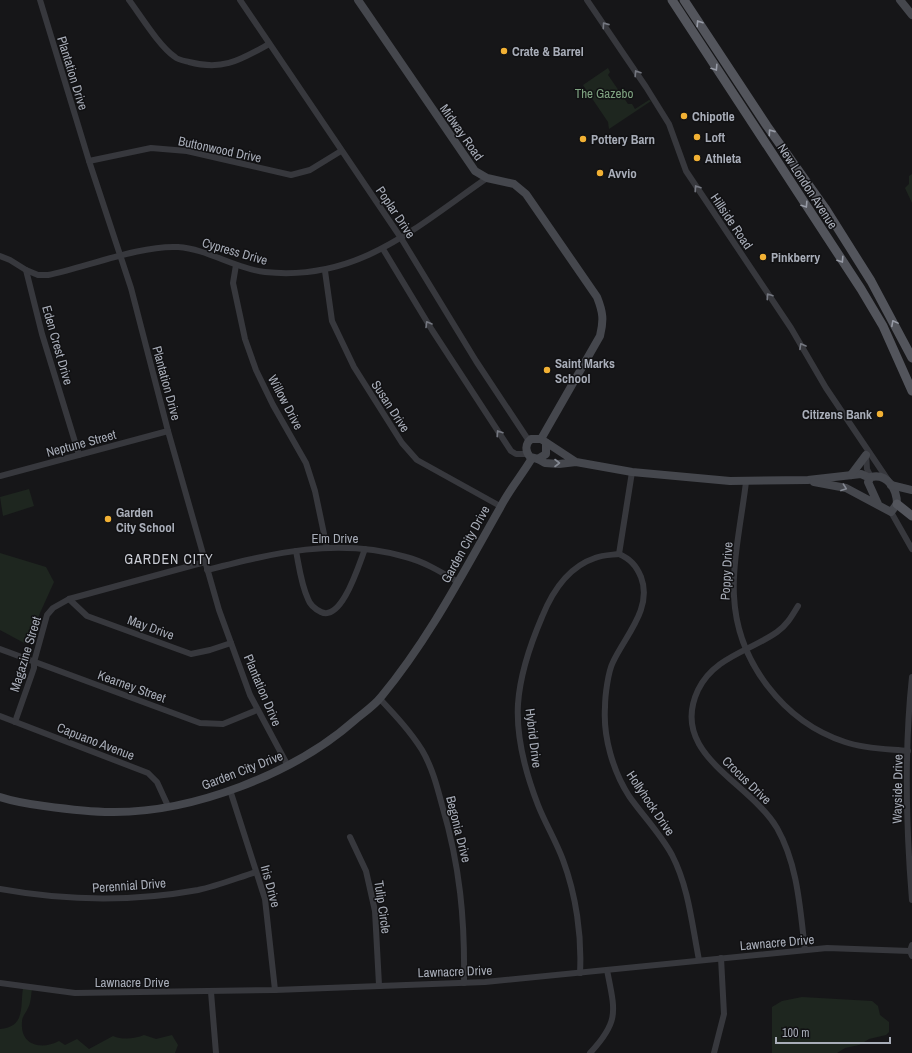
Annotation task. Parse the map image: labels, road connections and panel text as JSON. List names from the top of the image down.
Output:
{
  "streets": {
    "main road": ["New London Avenue"],
    "street": [
      "Plantation Drive",
      "Midway Road",
      "Buttonwood Drive",
      "Poplar Drive",
      "Hillside Road",
      "Cypress Drive",
      "Eden Crest Drive",
      "Willow Drive",
      "Susan Drive",
      "Neptune Street",
      "Elm Drive",
      "Garden City Drive",
      "Poppy Drive",
      "May Drive",
      "Magazine Street",
      "Kearney Street",
      "Hybrid Drive",
      "Capuano Avenue",
      "Crocus Drive",
      "Wayside Drive",
      "Hollyhock Drive",
      "Begonia Drive",
      "Perennial Drive",
      "Iris Drive",
      "Tulip Circle",
      "Lawnacre Drive"
    ]
  },
  "crossings": [
    ["Plantation Drive", "Buttonwood Drive"],
    ["Plantation Drive", "Cypress Drive"],
    ["Plantation Drive", "Neptune Street"],
    ["Plantation Drive", "Elm Drive"],
    ["Plantation Drive", "Garden City Drive"],
    ["Plantation Drive", "May Drive"],
    ["Plantation Drive", "Magazine Street"],
    ["Plantation Drive", "Kearney Street"],
    ["Midway Road", "Poplar Drive"],
    ["Midway Road", "Cypress Drive"],
    ["Midway Road", "Garden City Drive"],
    ["Buttonwood Drive", "Poplar Drive"],
    ["Poplar Drive", "Cypress Drive"],
    ["Poplar Drive", "Garden City Drive"],
    ["Cypress Drive", "Eden Crest Drive"],
    ["Cypress Drive", "Willow Drive"],
    ["Cypress Drive", "Susan Drive"],
    ["Eden Crest Drive", "Neptune Street"],
    ["Willow Drive", "Elm Drive"],
    ["Susan Drive", "Garden City Drive"],
    ["Elm Drive", "Garden City Drive"],
    ["Garden City Drive", "Capuano Avenue"],
    ["Garden City Drive", "Begonia Drive"],
    ["Garden City Drive", "Iris Drive"],
    ["Poppy Drive", "Crocus Drive"],
    ["Poppy Drive", "Wayside Drive"],
    ["May Drive", "Magazine Street"],
    ["Magazine Street", "Kearney Street"],
    ["Magazine Street", "Capuano Avenue"],
    ["Hybrid Drive", "Hollyhock Drive"],
    ["Hybrid Drive", "Lawnacre Drive"],
    ["Crocus Drive", "Lawnacre Drive"],
    ["Hollyhock Drive", "Lawnacre Drive"],
    ["Begonia Drive", "Lawnacre Drive"],
    ["Perennial Drive", "Iris Drive"],
    ["Iris Drive", "Lawnacre Drive"],
    ["Tulip Circle", "Lawnacre Drive"]
  ],
  "one_way": ["Hillside Road"],
  "districts": ["GARDEN CITY"],
  "parks": ["The Gazebo"],
  "places": [
    "Crate & Barrel",
    "Chipotle",
    "Loft",
    "Pottery Barn",
    "Athleta",
    "Avvio",
    "Pinkberry",
    "Saint Marks School",
    "Citizens Bank",
    "Garden City School"
  ],
  "scale_bar": "100 m"
}
